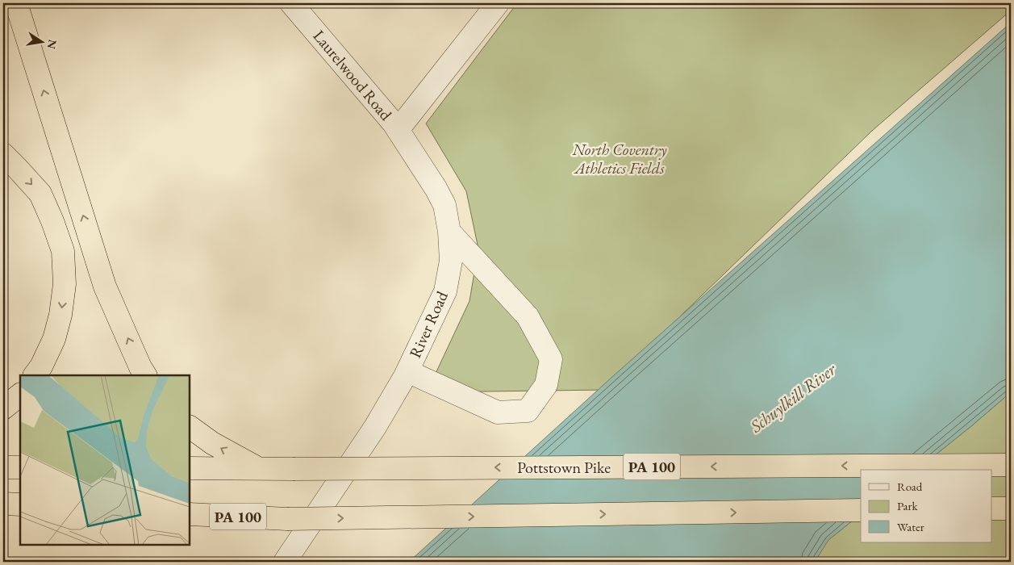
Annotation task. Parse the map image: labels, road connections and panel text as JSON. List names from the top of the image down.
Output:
{
  "streets": {
    "highway": ["PA 100", "Pottstown Pike"],
    "street": ["Laurelwood Road", "River Road"]
  },
  "crossings": [
    ["Laurelwood Road", "River Road"]
  ],
  "water": ["Schuylkill River"],
  "parks": ["North Coventry Athletics Fields"],
  "legend": ["Road", "Park", "Water"],
  "north": "right"
}
